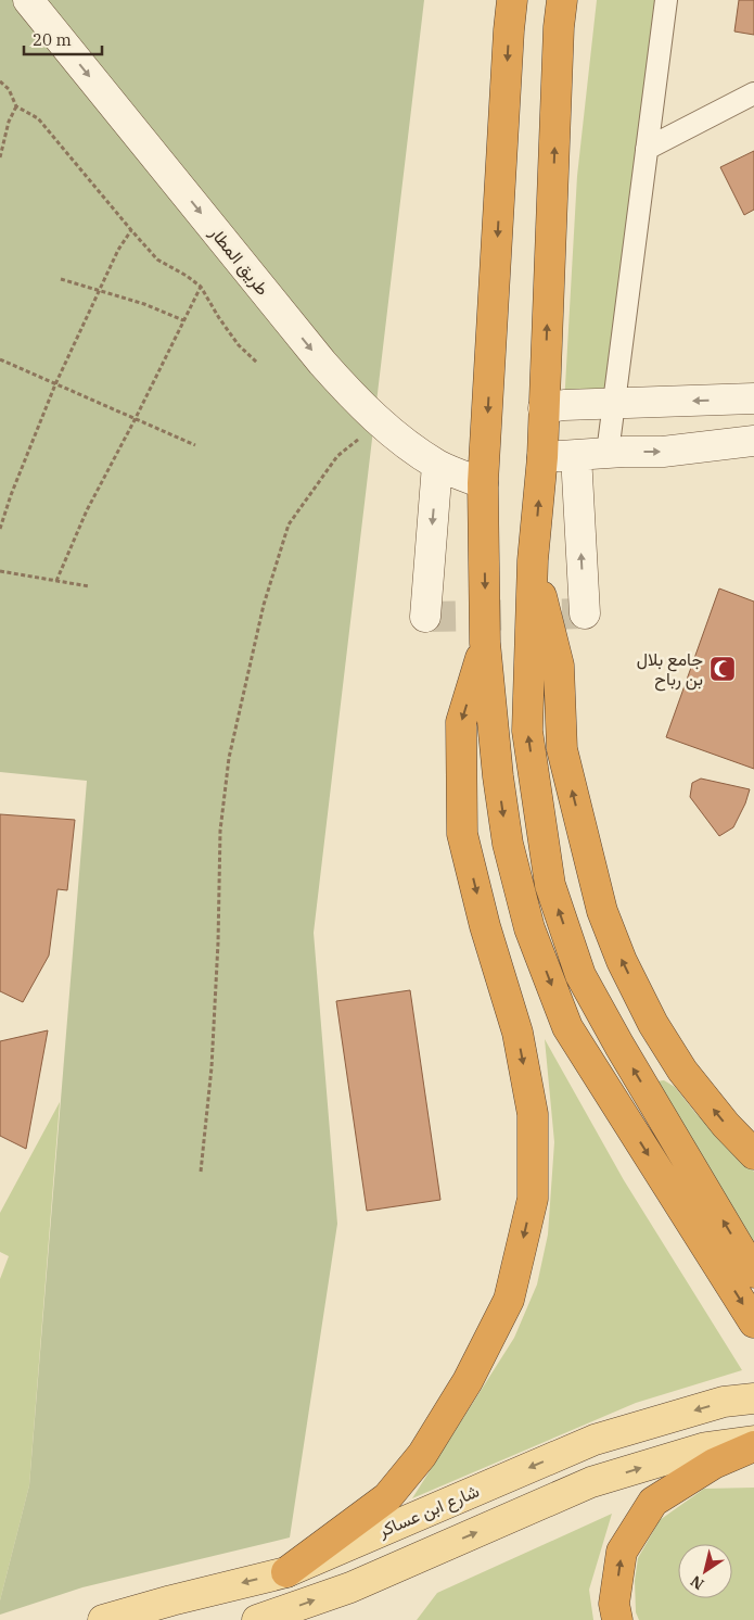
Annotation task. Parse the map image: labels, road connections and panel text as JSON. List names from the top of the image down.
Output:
{
  "streets": {
    "main road": ["طريق المطار", "شارع ابن عساكر"]
  },
  "one_way": ["طريق المطار"],
  "places": {
    "mosque": ["جامع بلال بن رباح"]
  },
  "scale_bar": "20 m",
  "north": "bottom left"
}
